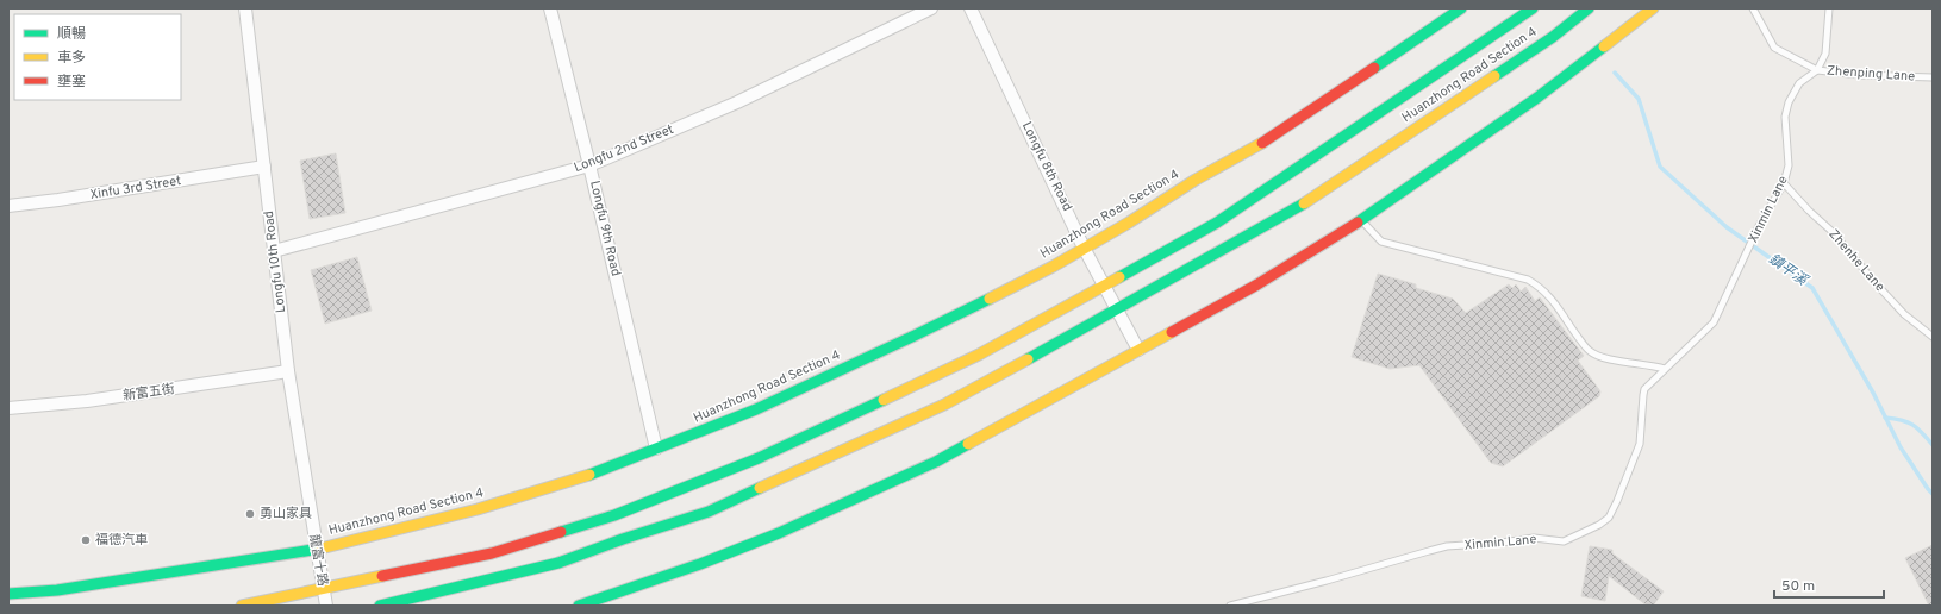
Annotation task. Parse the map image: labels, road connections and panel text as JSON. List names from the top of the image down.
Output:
{
  "streets": {
    "street": [
      "Huanzhong Road Section 4",
      "Longfu 2nd Street",
      "Longfu 8th Road",
      "Xinfu 3rd Street",
      "Longfu 9th Road",
      "Longfu 10th Road",
      "新富五街",
      "龍富十路"
    ],
    "lane": ["Zhenping Lane", "Xinmin Lane", "Zhenhe Lane"]
  },
  "crossings": [
    ["Zhenping Lane", "Xinmin Lane"],
    ["Huanzhong Road Section 4", "Longfu 8th Road"],
    ["Huanzhong Road Section 4", "Longfu 9th Road"],
    ["Huanzhong Road Section 4", "龍富十路"],
    ["Longfu 2nd Street", "Longfu 9th Road"],
    ["Longfu 2nd Street", "Longfu 10th Road"],
    ["Xinfu 3rd Street", "Longfu 10th Road"],
    ["Xinmin Lane", "Zhenhe Lane"],
    ["Longfu 10th Road", "新富五街"],
    ["Longfu 10th Road", "龍富十路"],
    ["新富五街", "龍富十路"]
  ],
  "water": ["鎮平溪"],
  "places": ["勇山家具", "福德汽車"],
  "legend": ["順暢", "車多", "壅塞"],
  "scale_bar": "50 m"
}
